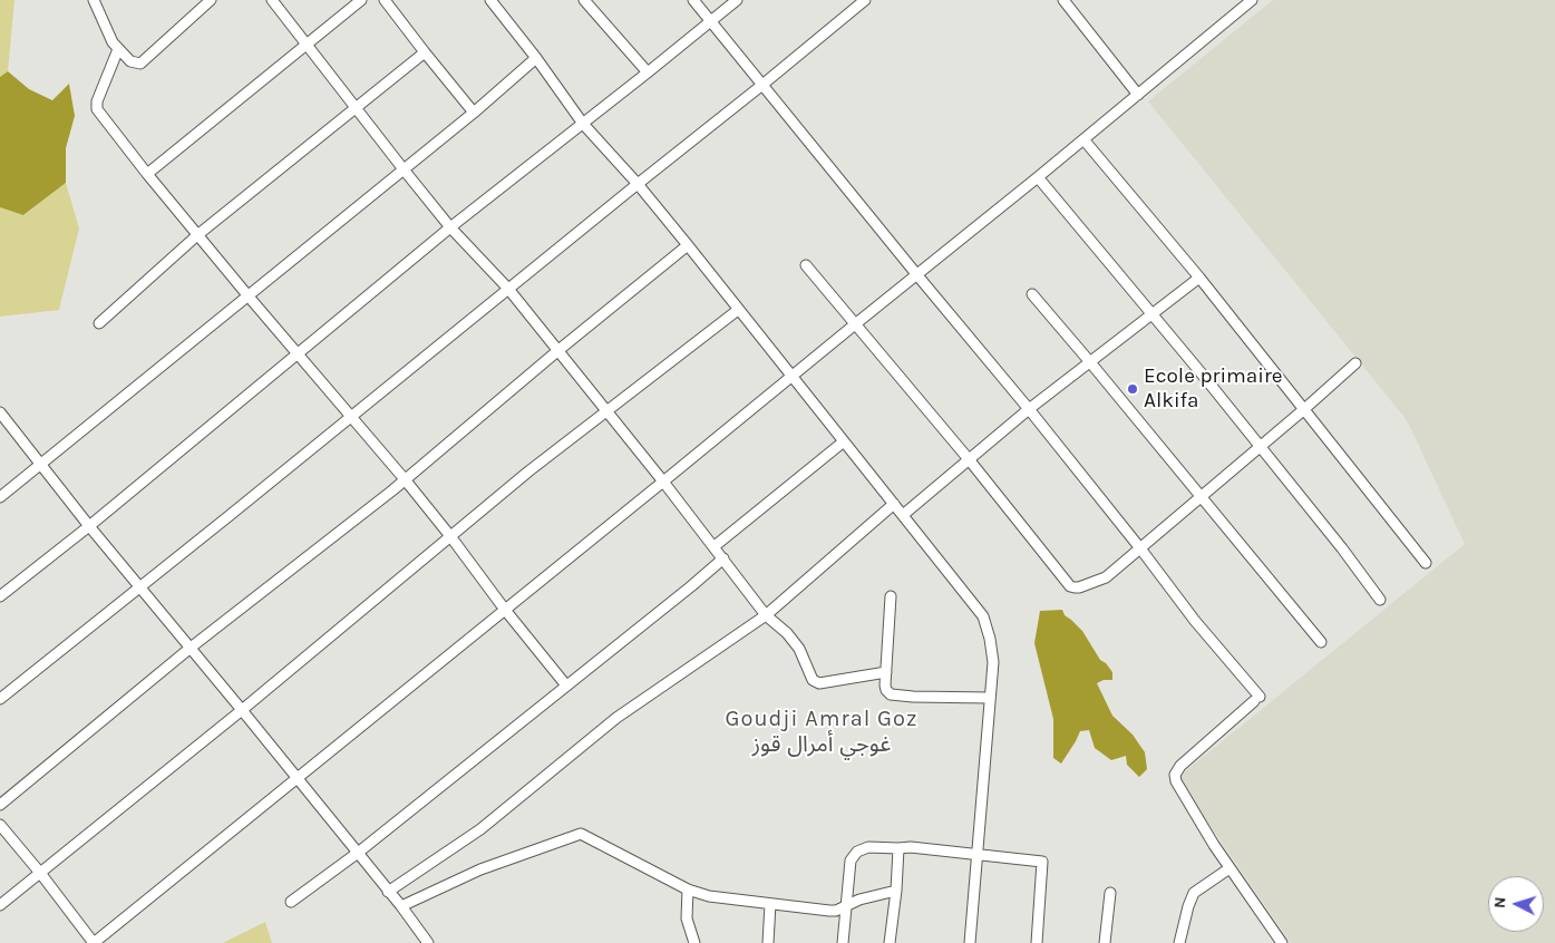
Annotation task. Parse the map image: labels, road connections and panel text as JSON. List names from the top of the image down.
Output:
{
  "districts": ["Goudji Amral Goz غوجي أمرال قوز"],
  "places": ["Ecole primaire Alkifa"],
  "north": "left"
}
